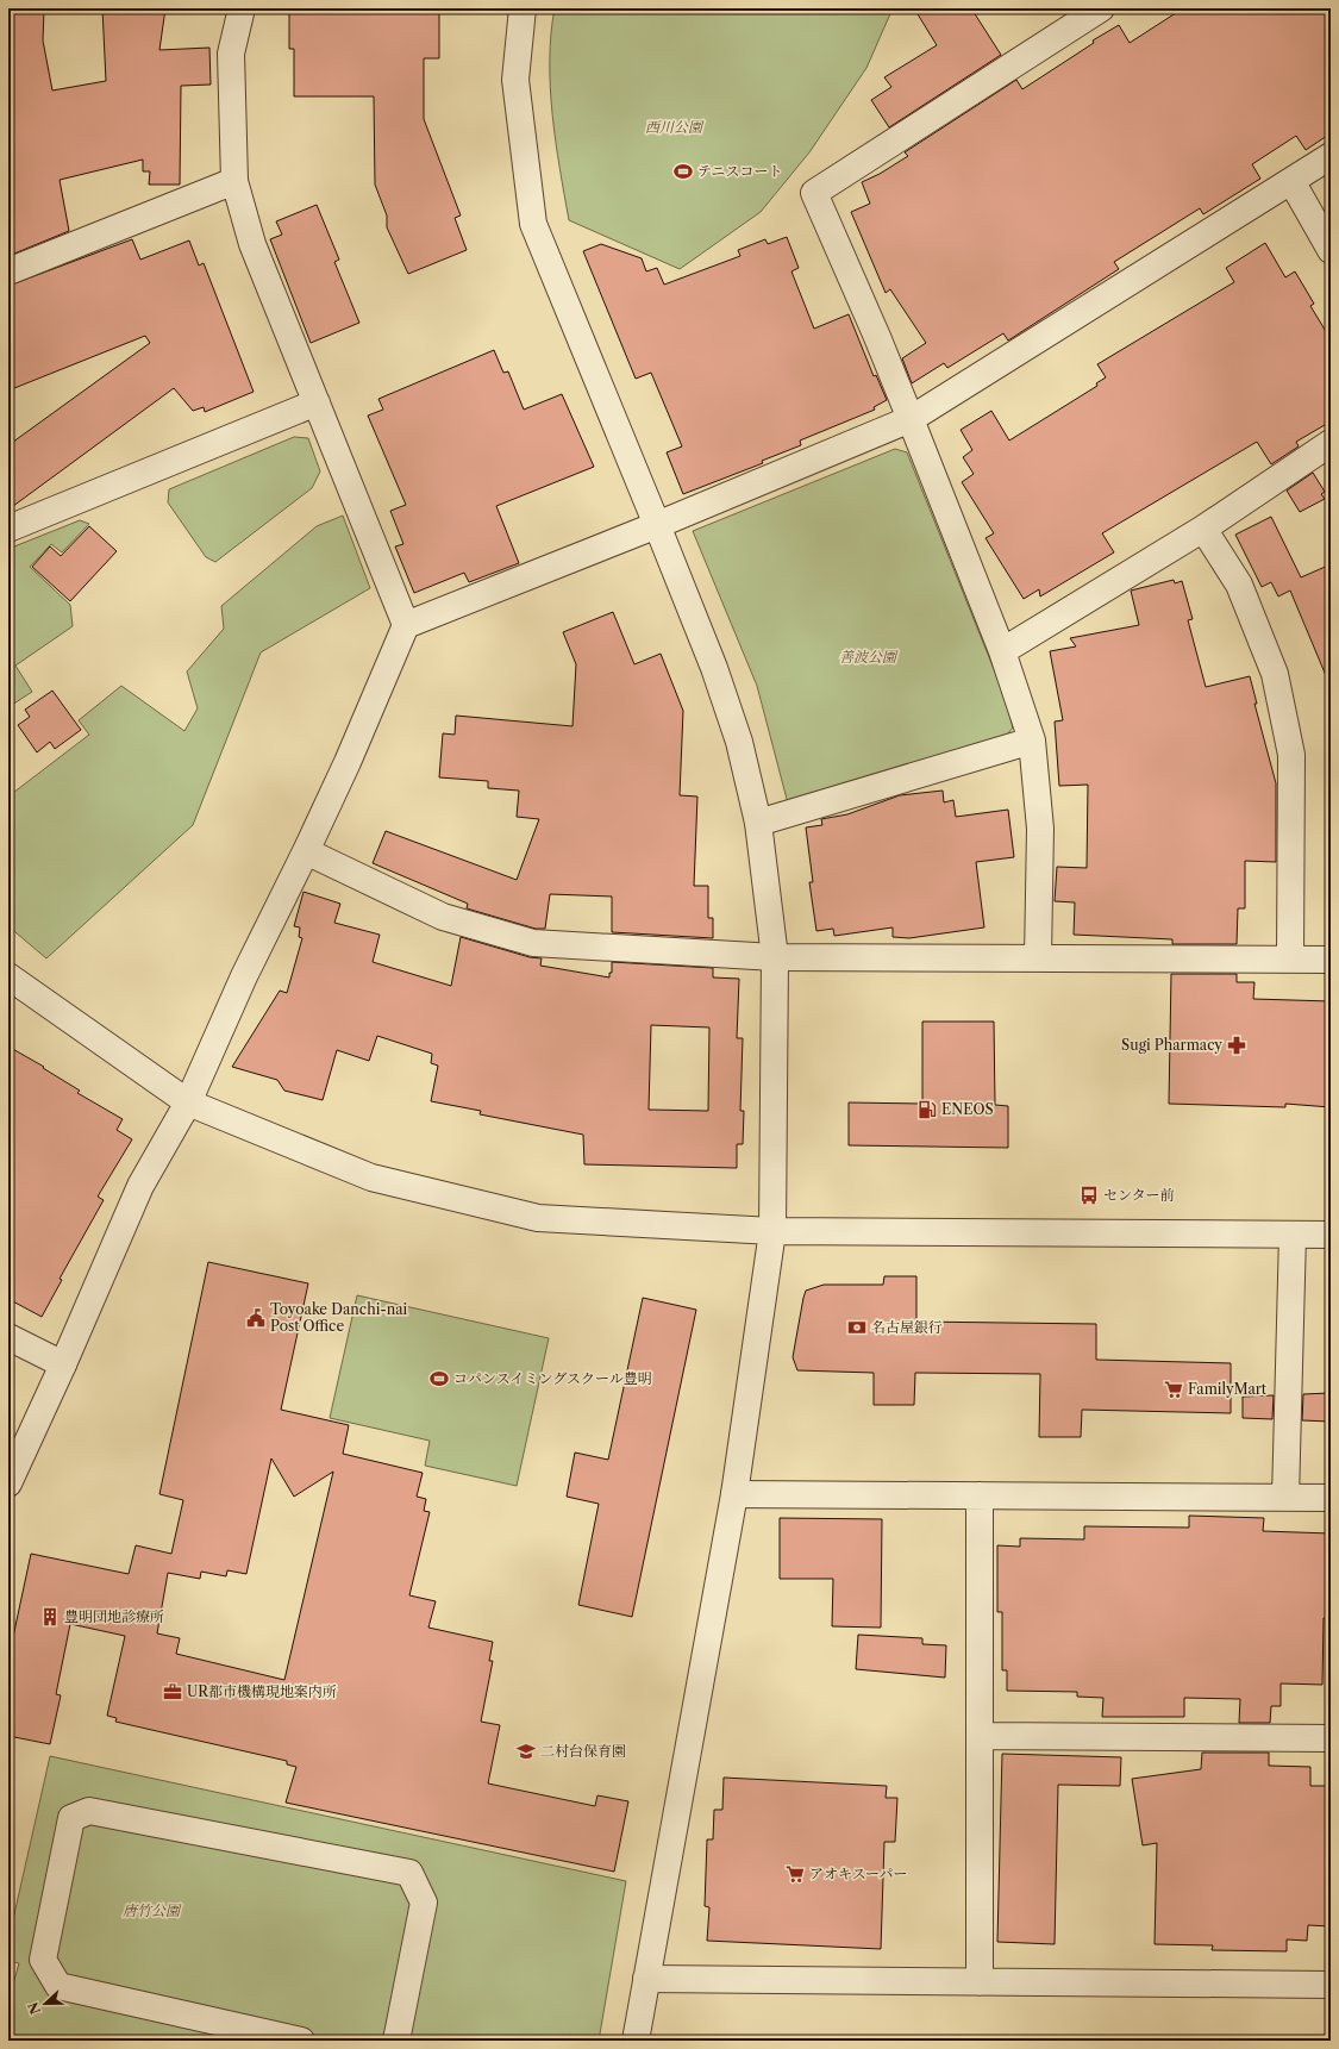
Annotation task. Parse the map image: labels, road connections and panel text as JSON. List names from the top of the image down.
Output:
{
  "parks": ["西川公園", "善波公園", "唐竹公園"],
  "places": {
    "sports": ["テニスコート", "コパンスイミングスクール豊明"],
    "pharmacy": ["Sugi Pharmacy"],
    "fuel station": ["ENEOS"],
    "bus stop": ["センター前"],
    "public building": ["Toyoake Danchi-nai Post Office"],
    "bank": ["名古屋銀行"],
    "supermarket": ["FamilyMart", "アオキスーパー"],
    "building": ["豊明団地診療所"],
    "office": ["UR都市機構現地案内所"],
    "school or university": ["二村台保育園"]
  },
  "north": "left"
}
